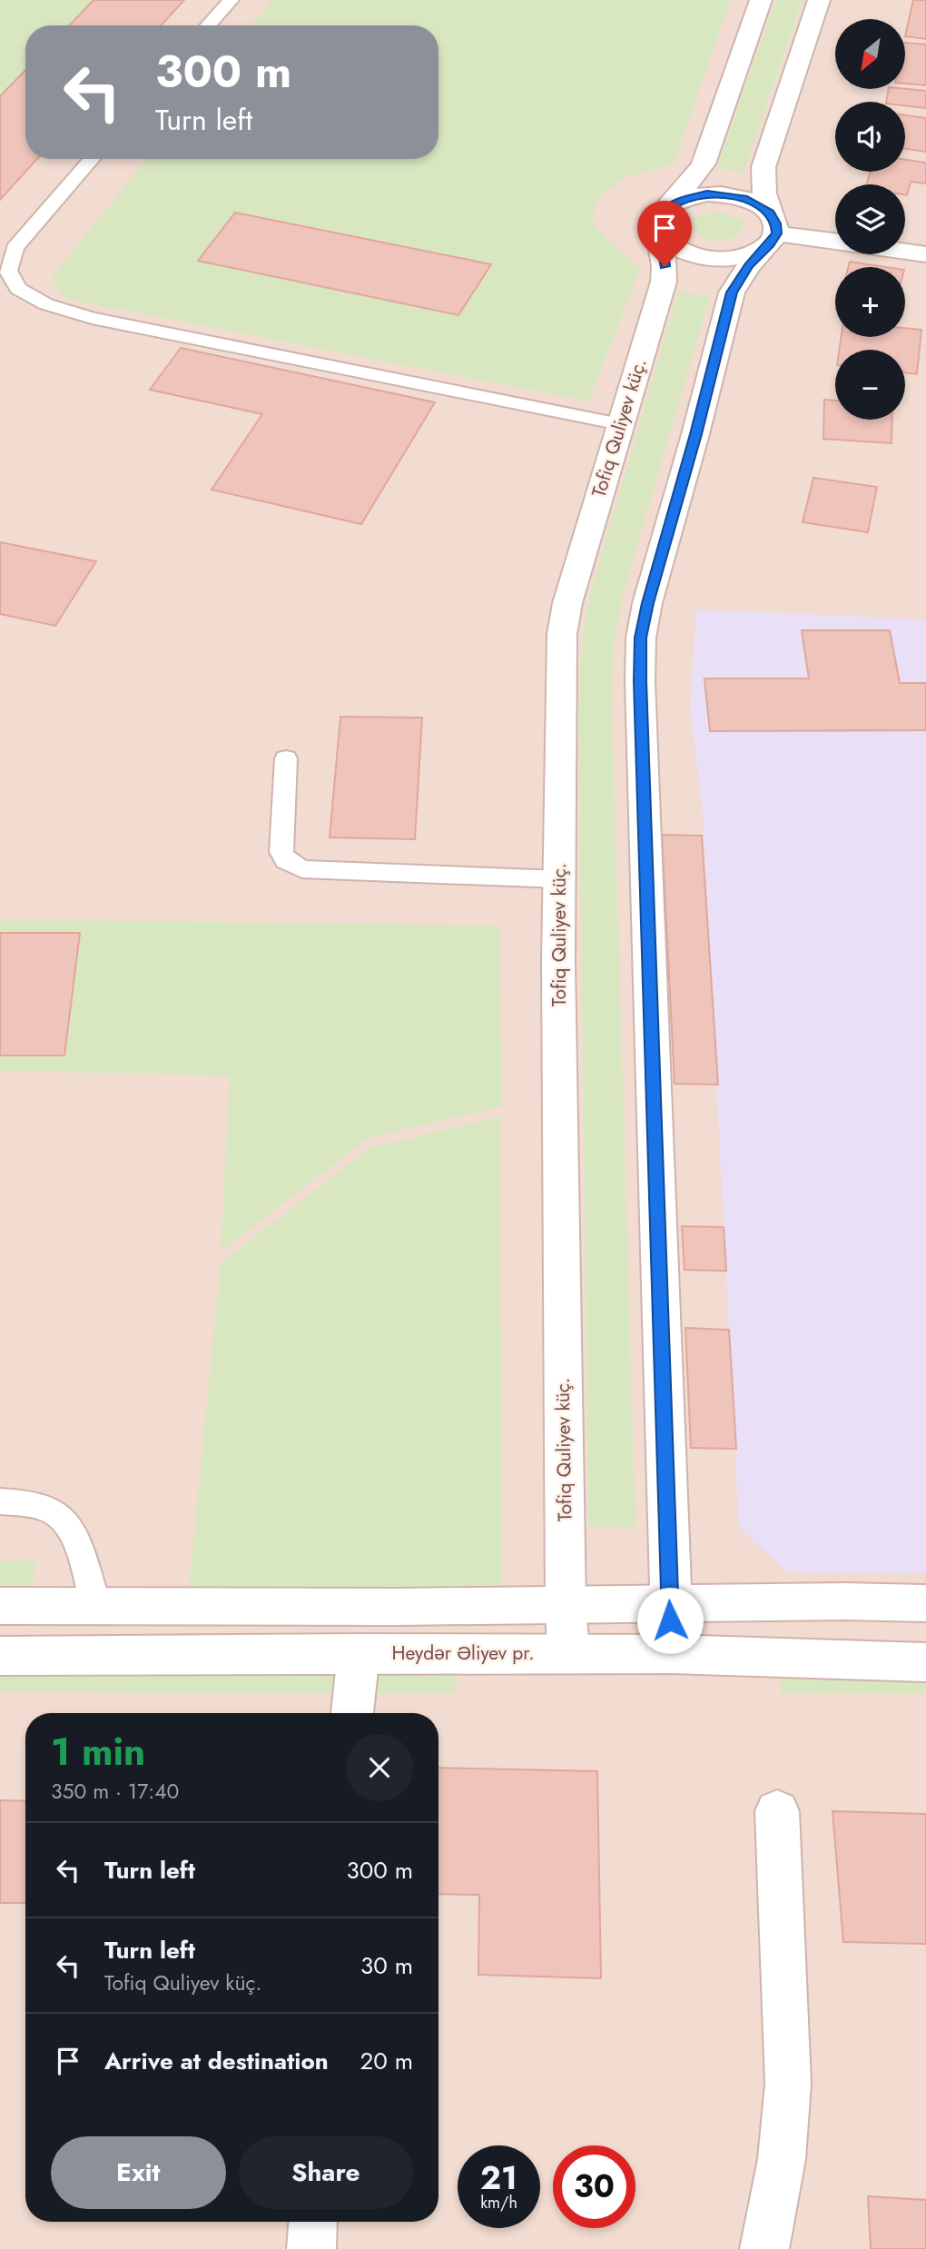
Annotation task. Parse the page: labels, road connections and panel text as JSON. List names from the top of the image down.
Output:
{
  "streets": {
    "street": ["Tofiq Quliyev küç.", "Heydər Əliyev pr."]
  },
  "crossings": [
    ["Tofiq Quliyev küç.", "Heydər Əliyev pr."]
  ],
  "north": "bottom left",
  "page": {
    "map_buttons": ["+", "−"],
    "turn": ["300 m", "Turn left"],
    "heading": ["1 min", "350 m · 17:40"],
    "list": [
      {
        "name": "Turn left",
        "value": "300 m"
      },
      {
        "name": "Turn left",
        "note": "Tofiq Quliyev küç.",
        "value": "30 m"
      },
      {
        "name": "Arrive at destination",
        "value": "20 m"
      }
    ],
    "buttons": ["Exit", "Share"],
    "speed": "21 km/h",
    "limit": "30"
  }
}
